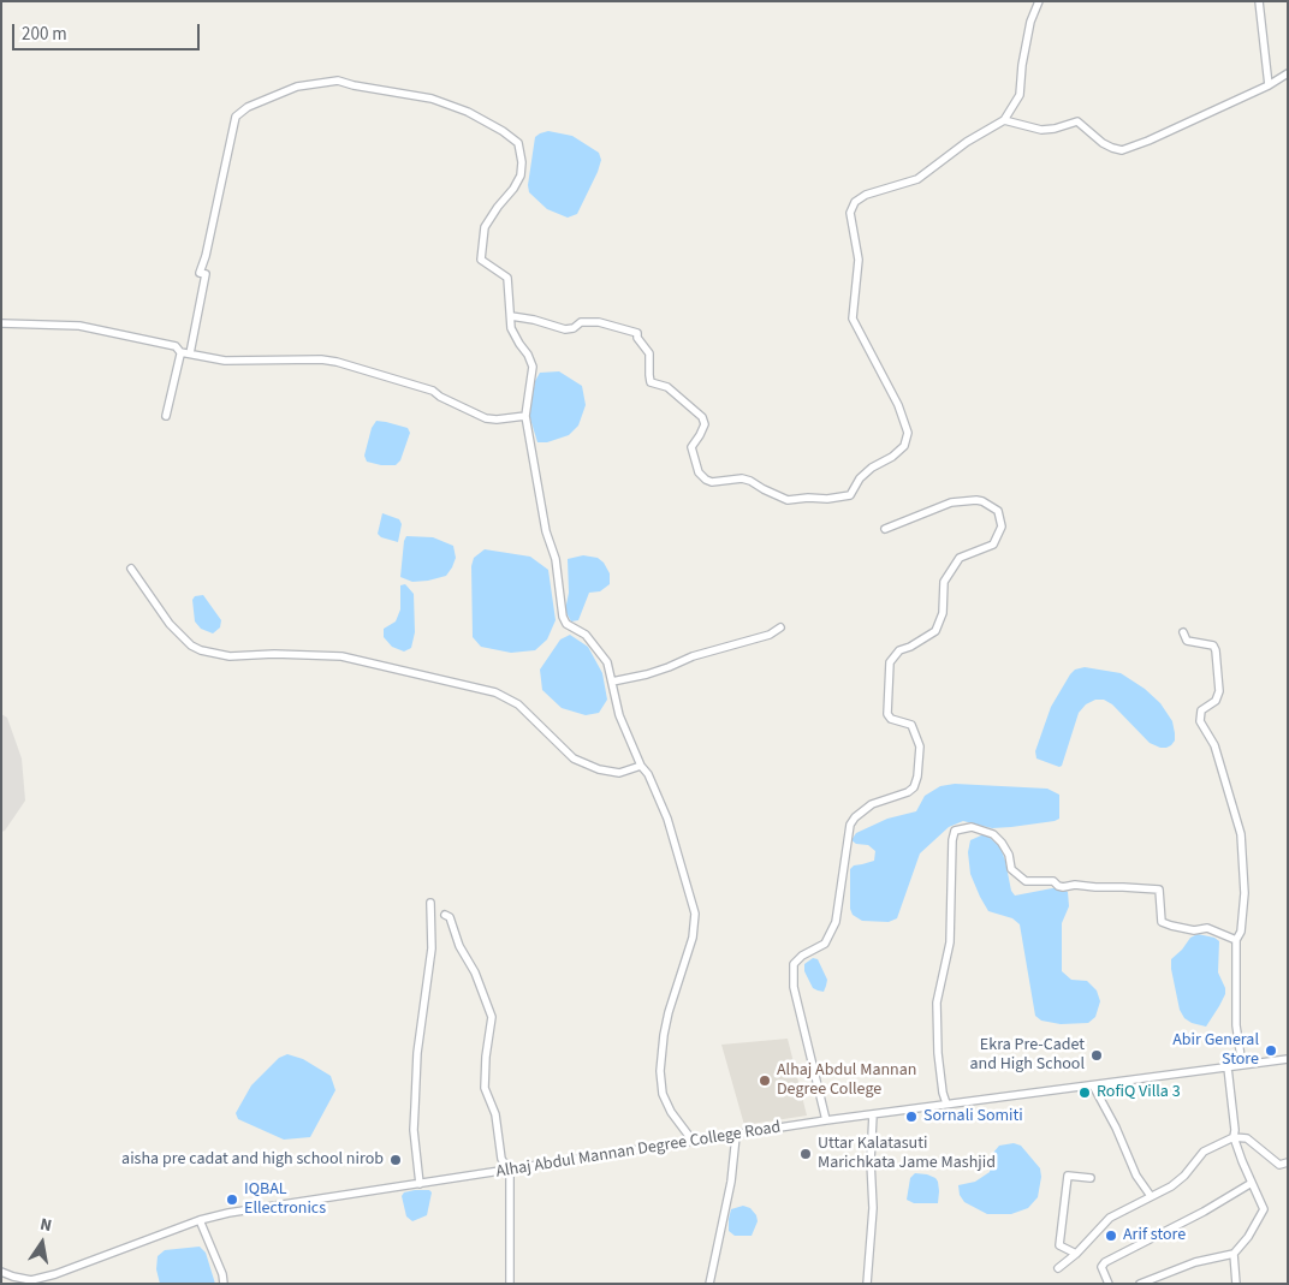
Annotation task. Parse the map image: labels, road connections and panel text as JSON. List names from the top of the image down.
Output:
{
  "streets": {
    "street": ["Alhaj Abdul Mannan Degree College Road"]
  },
  "places": [
    "Abir General Store",
    "Ekra Pre-Cadet and High School",
    "Alhaj Abdul Mannan Degree College",
    "RofiQ Villa 3",
    "Sornali Somiti",
    "Uttar Kalatasuti Marichkata Jame Mashjid",
    "aisha pre cadat and high school nirob",
    "IQBAL Ellectronics",
    "Arif store"
  ],
  "scale_bar": "200 m",
  "north": "top"
}
